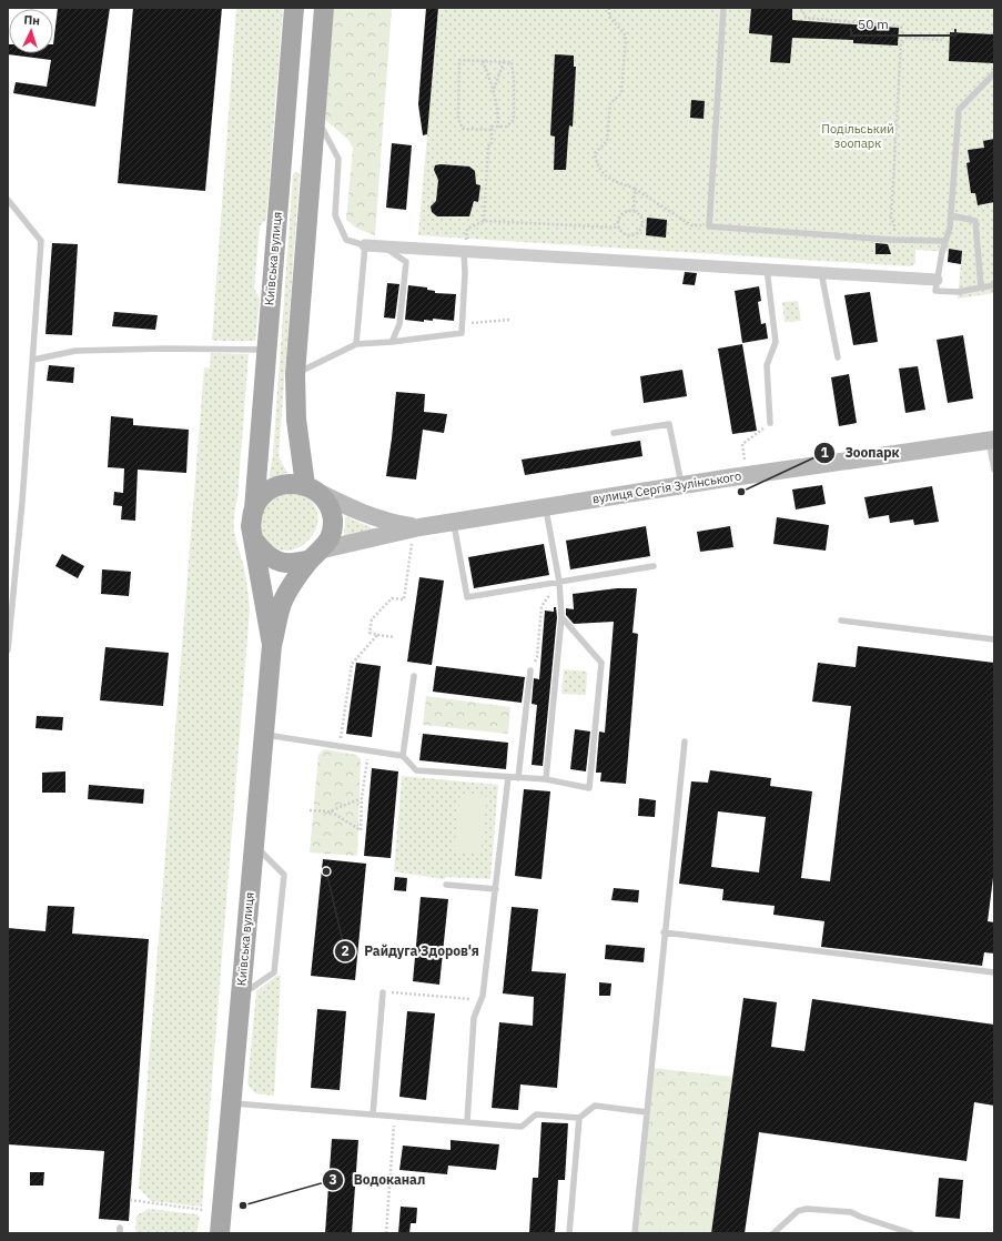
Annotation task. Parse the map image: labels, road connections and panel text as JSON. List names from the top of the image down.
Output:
{
  "streets": {
    "main road": ["Київська вулиця"],
    "street": ["вулиця Сергія Зулінського"]
  },
  "parks": ["Подільський зоопарк"],
  "places": ["Зоопарк", "Райдуга Здоров'я", "Водоканал"],
  "scale_bar": "50 m",
  "north": "top"
}
